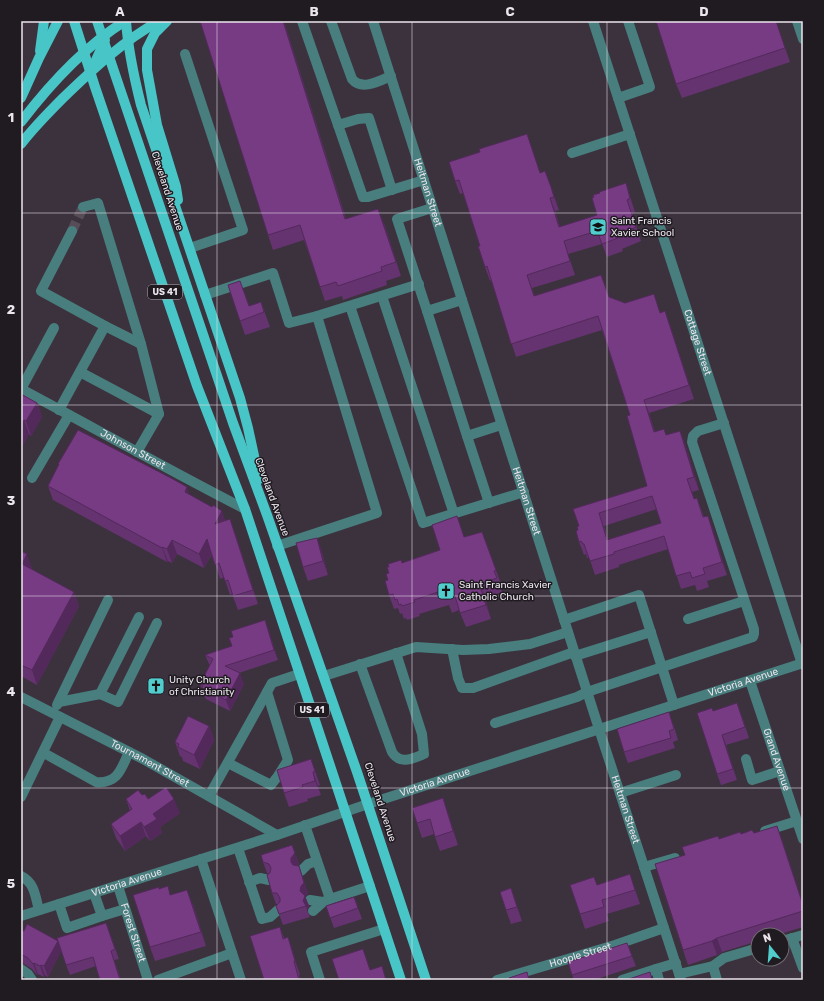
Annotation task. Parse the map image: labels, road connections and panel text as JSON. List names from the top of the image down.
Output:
{
  "streets": {
    "main road": ["Cleveland Avenue", "US 41"],
    "street": [
      "Heitman Street",
      "Cottage Street",
      "Johnson Street",
      "Victoria Avenue",
      "Grand Avenue",
      "Tournament Street",
      "Forest Street",
      "Hoople Street"
    ]
  },
  "crossings": [
    ["Cleveland Avenue", "Victoria Avenue"],
    ["Heitman Street", "Victoria Avenue"],
    ["Heitman Street", "Hoople Street"],
    ["US 41", "Johnson Street"],
    ["US 41", "Victoria Avenue"],
    ["Cottage Street", "Victoria Avenue"],
    ["Victoria Avenue", "Grand Avenue"],
    ["Victoria Avenue", "Tournament Street"],
    ["Victoria Avenue", "Forest Street"]
  ],
  "places": {
    "school or university": ["Saint Francis Xavier School"],
    "church": ["Saint Francis Xavier Catholic Church", "Unity Church of Christianity"]
  },
  "north": "top",
  "grid": {
    "columns": [
      "A",
      "B",
      "C",
      "D"
    ],
    "rows": [
      "1",
      "2",
      "3",
      "4",
      "5"
    ]
  }
}
